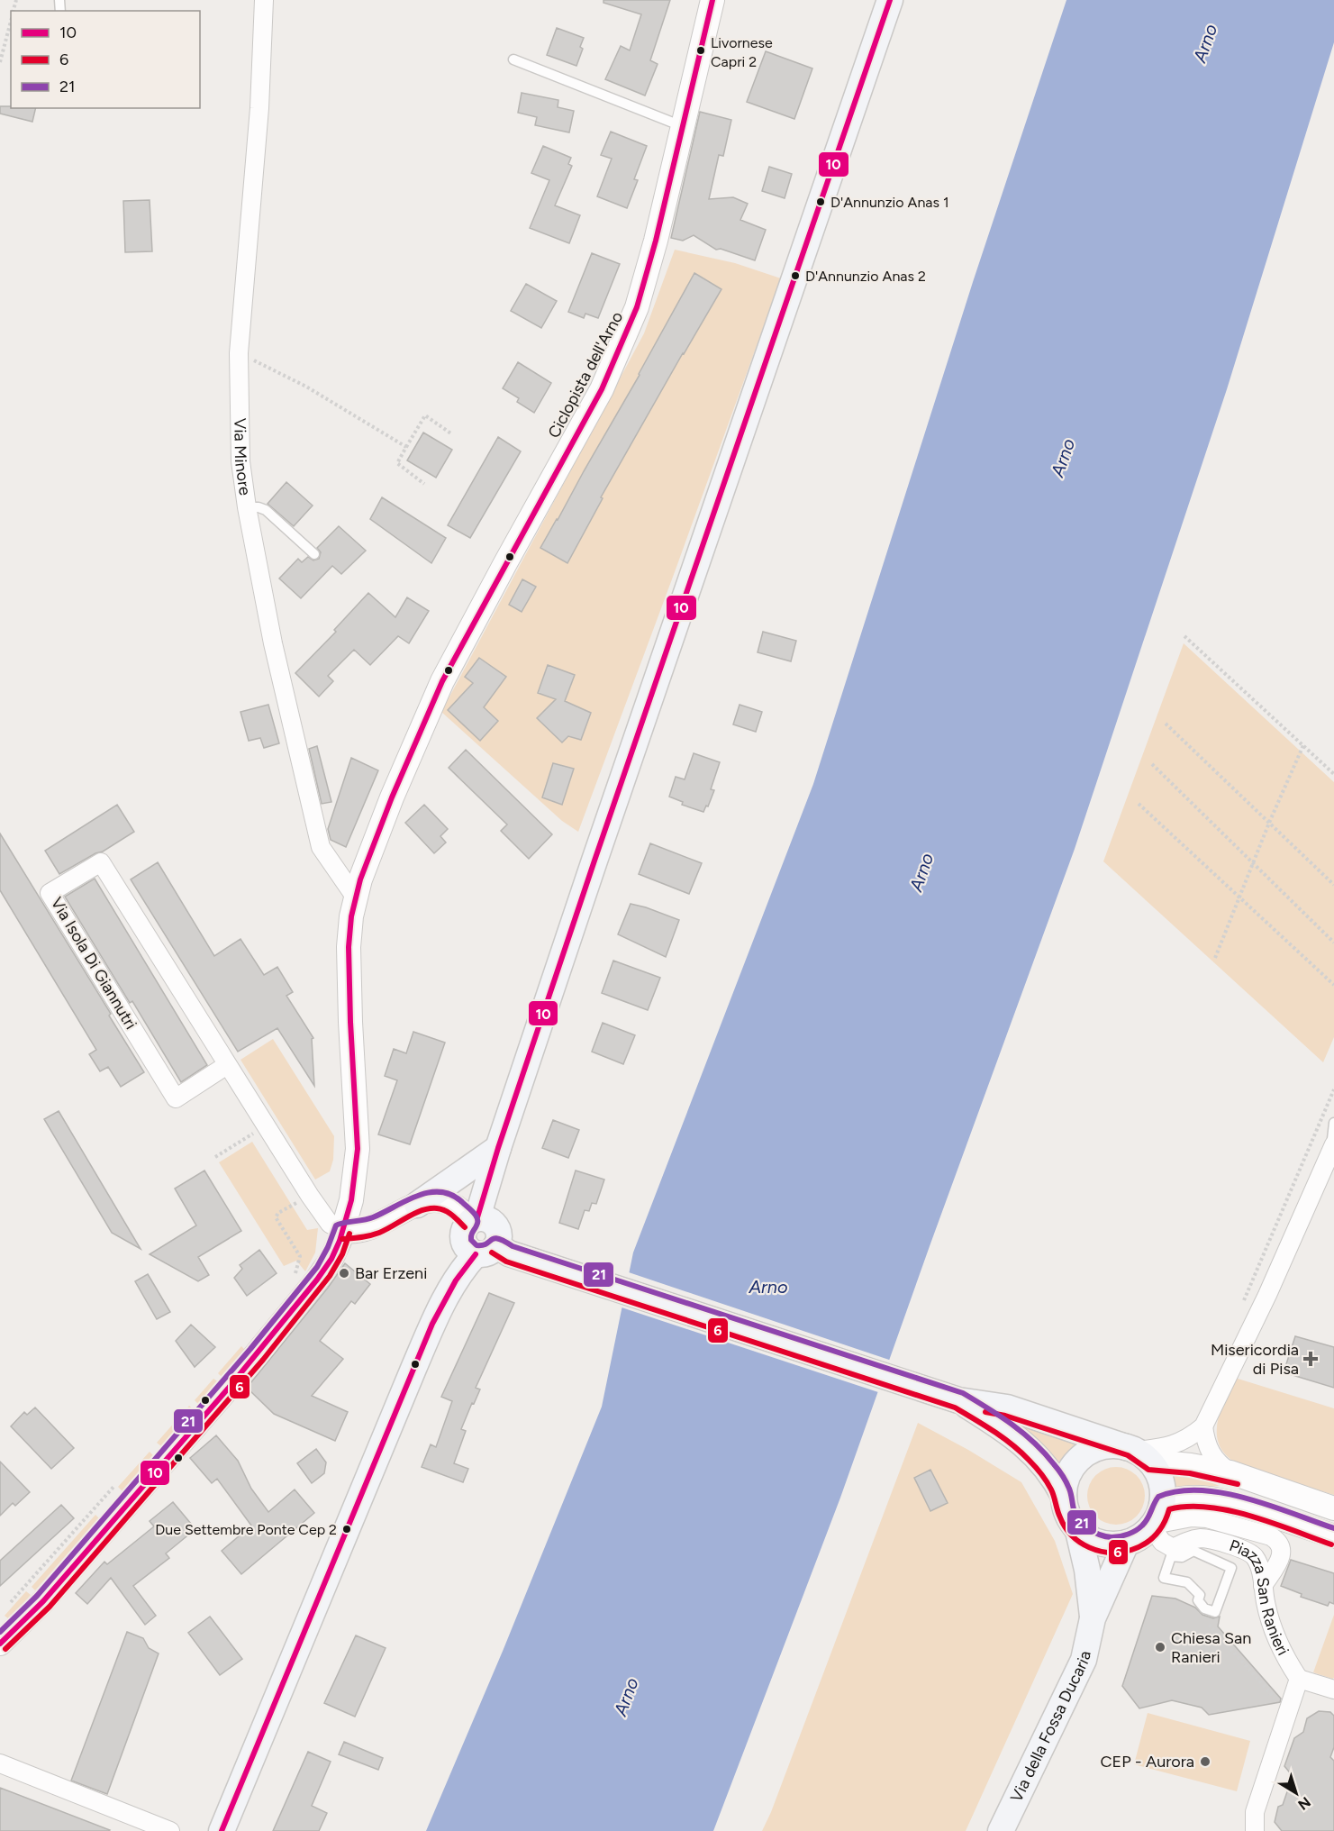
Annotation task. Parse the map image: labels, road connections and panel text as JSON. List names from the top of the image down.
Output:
{
  "streets": {
    "main road": ["Via della Fossa Ducaria"],
    "street": ["Via Minore", "Via Isola Di Giannutri", "Piazza San Ranieri"]
  },
  "crossings": [
    ["Piazza San Ranieri", "Via della Fossa Ducaria"]
  ],
  "water": ["Arno"],
  "places": {
    "other": [
      "Livornese Capri 2",
      "D'Annunzio Anas 1",
      "D'Annunzio Anas 2",
      "Bar Erzeni",
      "Due Settembre Ponte Cep 2",
      "Chiesa San Ranieri",
      "CEP - Aurora"
    ],
    "health": ["Misericordia di Pisa"]
  },
  "lines": ["transit line 10", "transit line 21", "transit line 6"],
  "legend": ["10", "6", "21"],
  "north": "bottom right"
}
